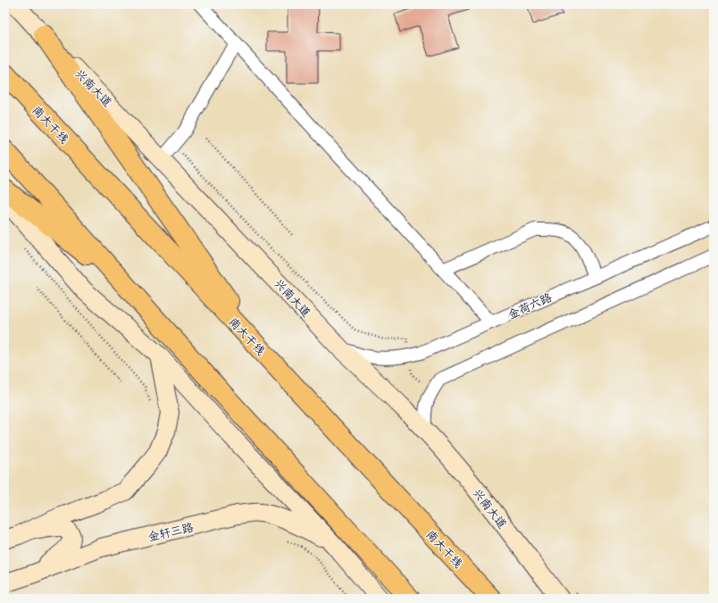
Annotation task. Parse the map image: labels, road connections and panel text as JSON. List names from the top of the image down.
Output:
{
  "streets": {
    "highway": ["南大干线"],
    "main road": ["兴南大道", "金轩三路"],
    "street": ["金荷六路"]
  },
  "crossings": [
    ["兴南大道", "金荷六路"]
  ]
}
